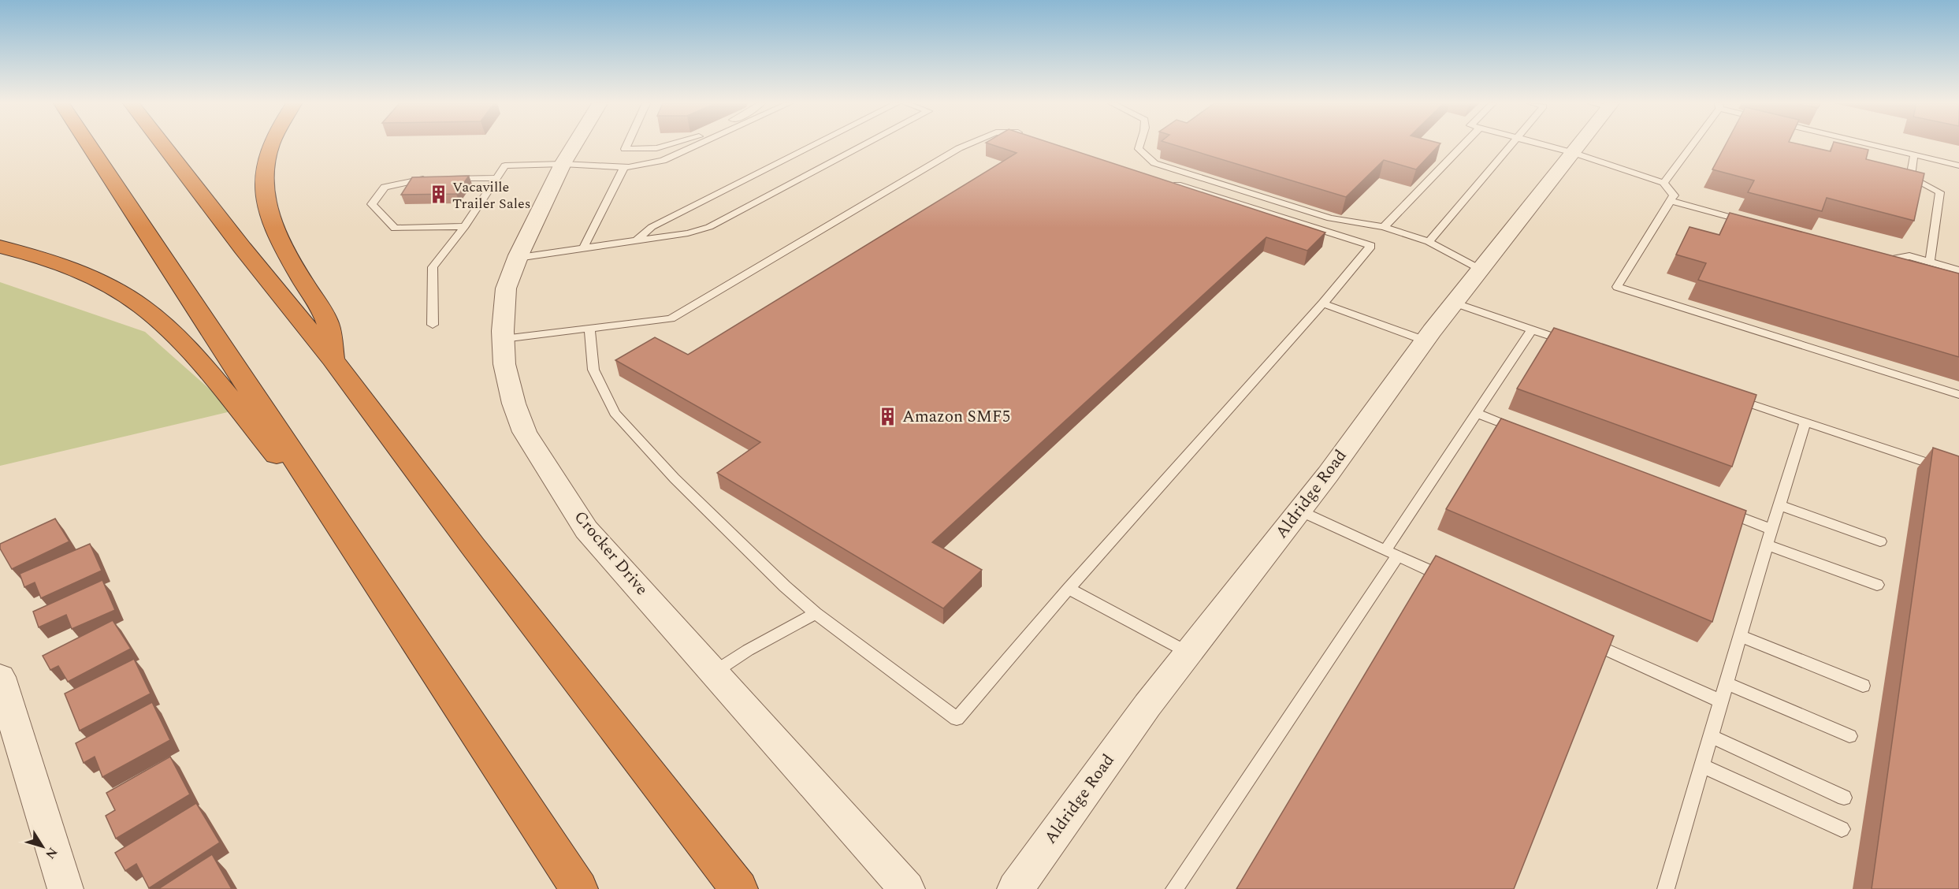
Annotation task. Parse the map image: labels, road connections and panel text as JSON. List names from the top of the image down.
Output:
{
  "streets": {
    "street": ["Aldridge Road", "Crocker Drive"]
  },
  "places": {
    "building": ["Vacaville Trailer Sales", "Amazon SMF5"]
  },
  "north": "bottom right"
}
